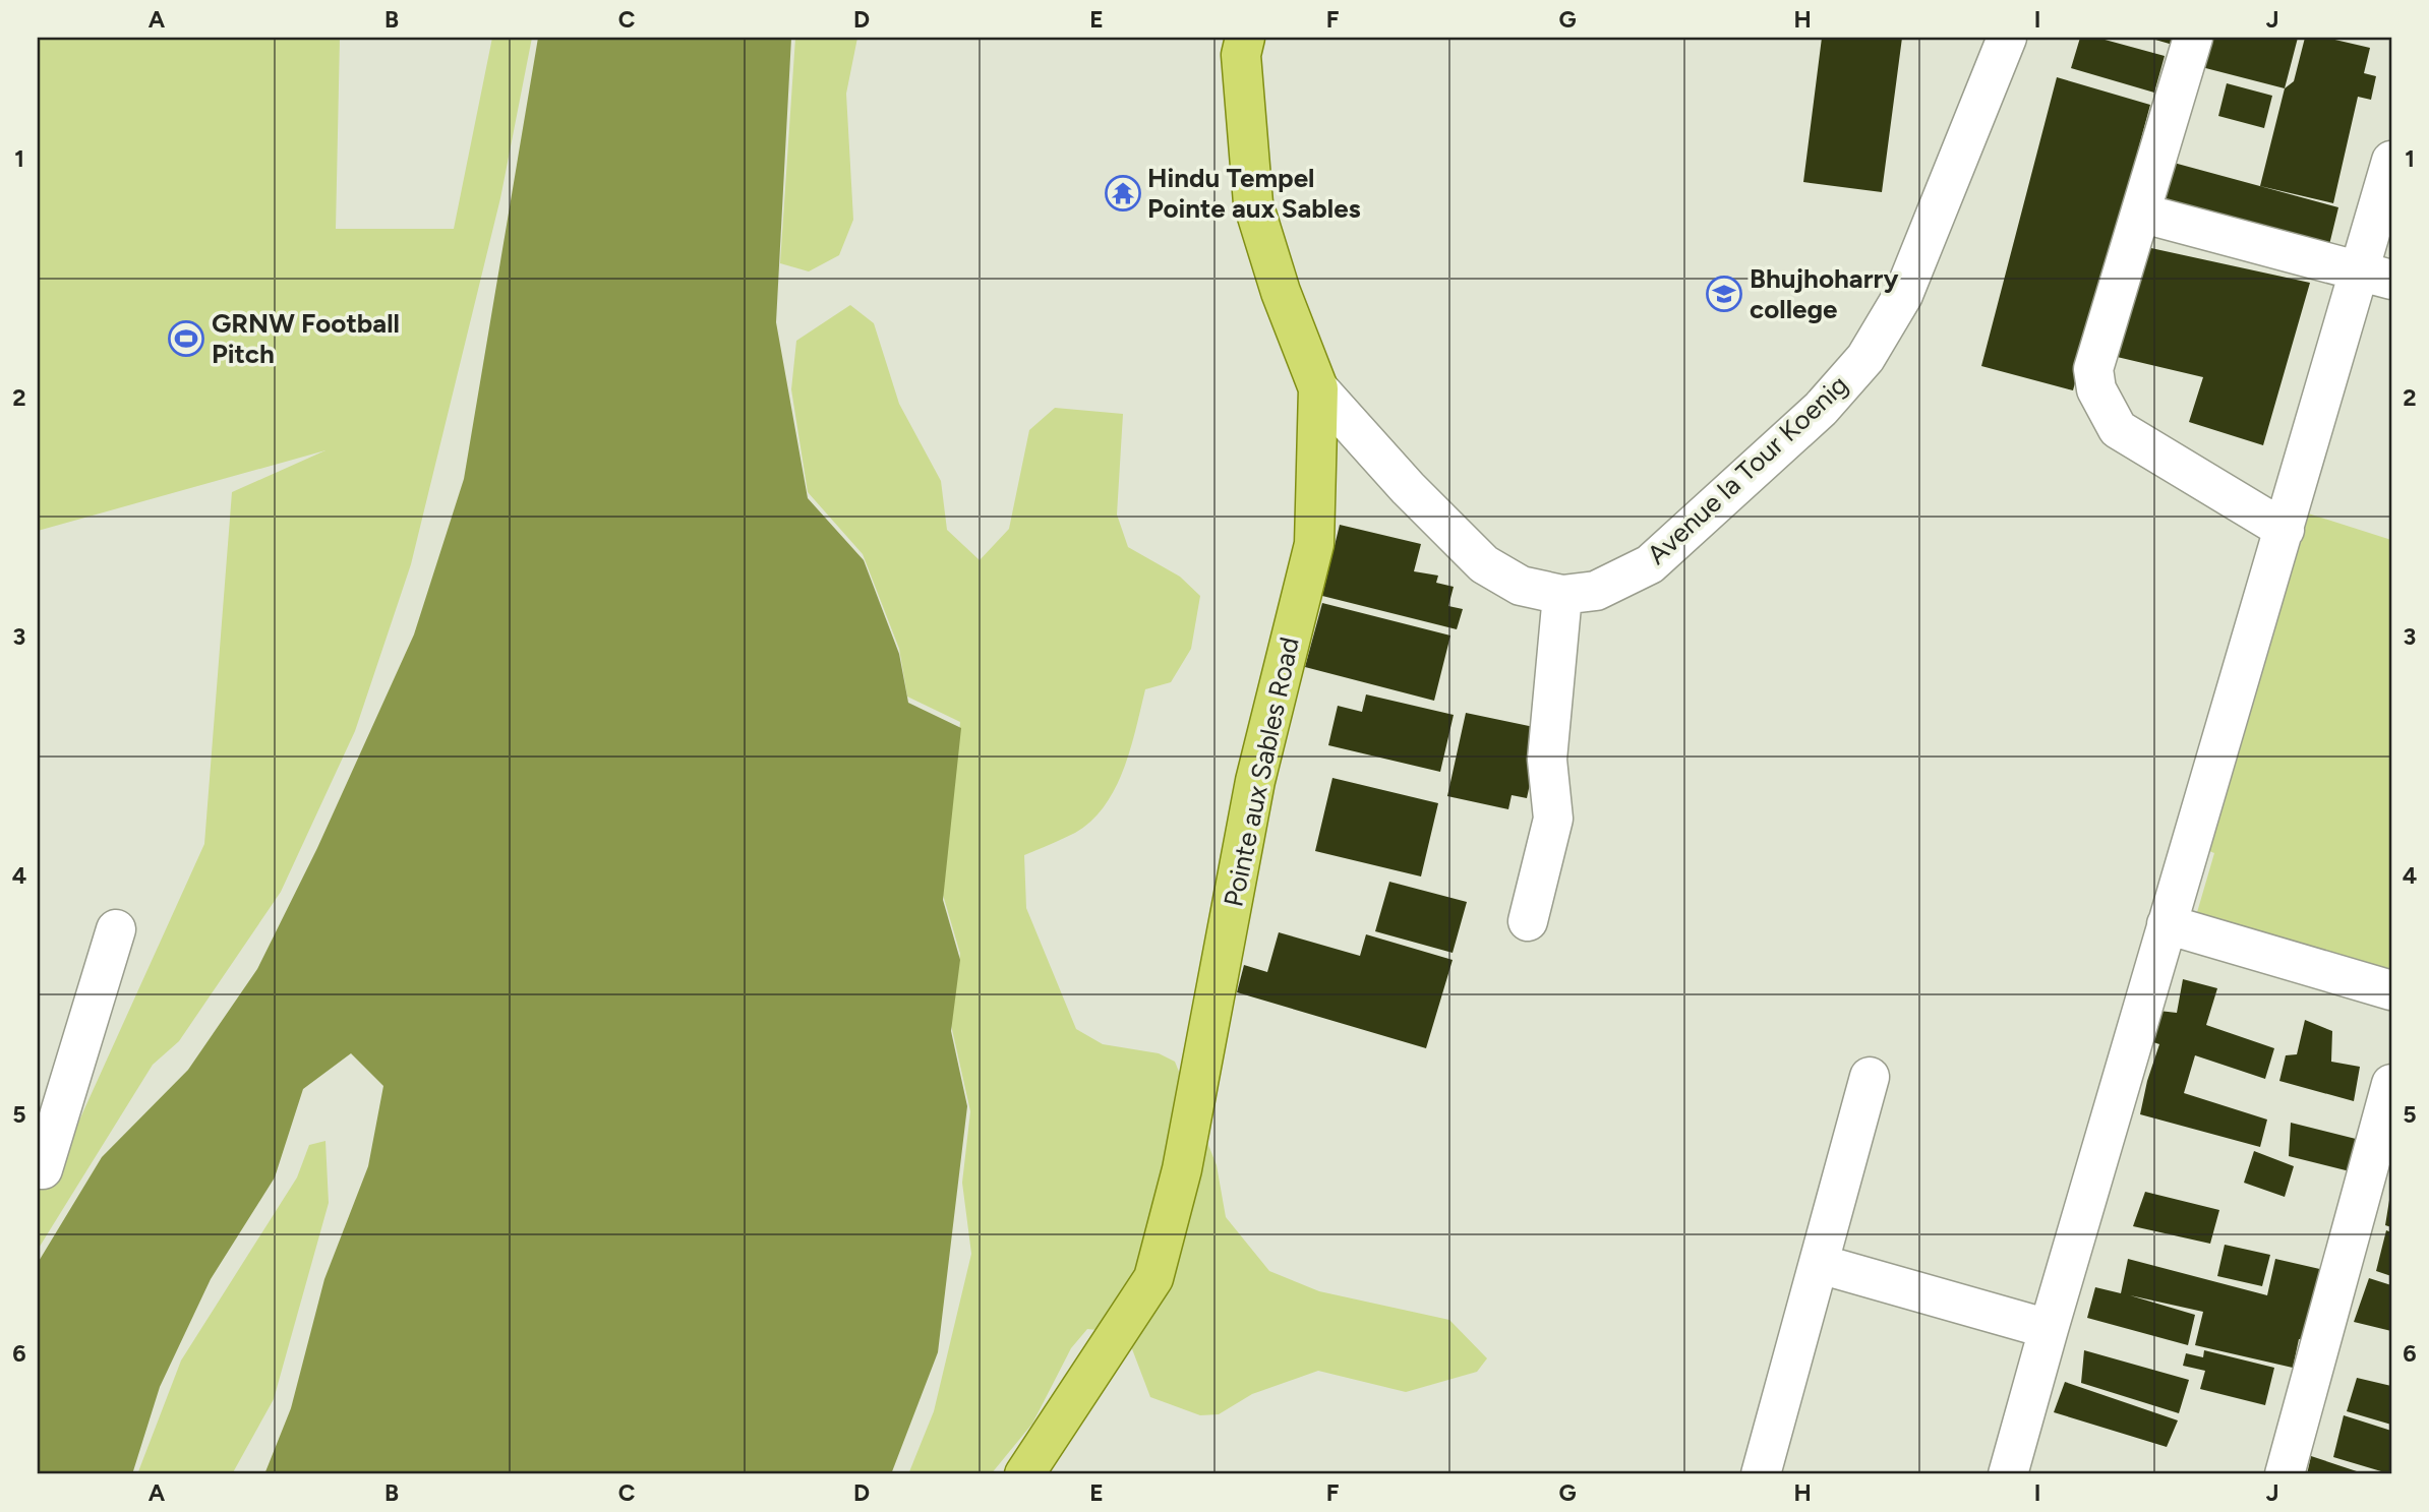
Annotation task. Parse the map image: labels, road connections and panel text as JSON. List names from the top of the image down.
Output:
{
  "streets": {
    "main road": ["Pointe aux Sables Road"],
    "street": ["Avenue la Tour Koenig"]
  },
  "crossings": [
    ["Avenue la Tour Koenig", "Pointe aux Sables Road"]
  ],
  "places": {
    "temple": ["Hindu Tempel Pointe aux Sables"],
    "school or university": ["Bhujhoharry college"],
    "sports": ["GRNW Football Pitch"]
  },
  "grid": {
    "columns": [
      "A",
      "B",
      "C",
      "D",
      "E",
      "F",
      "G",
      "H",
      "I",
      "J"
    ],
    "rows": [
      "1",
      "2",
      "3",
      "4",
      "5",
      "6"
    ]
  }
}
